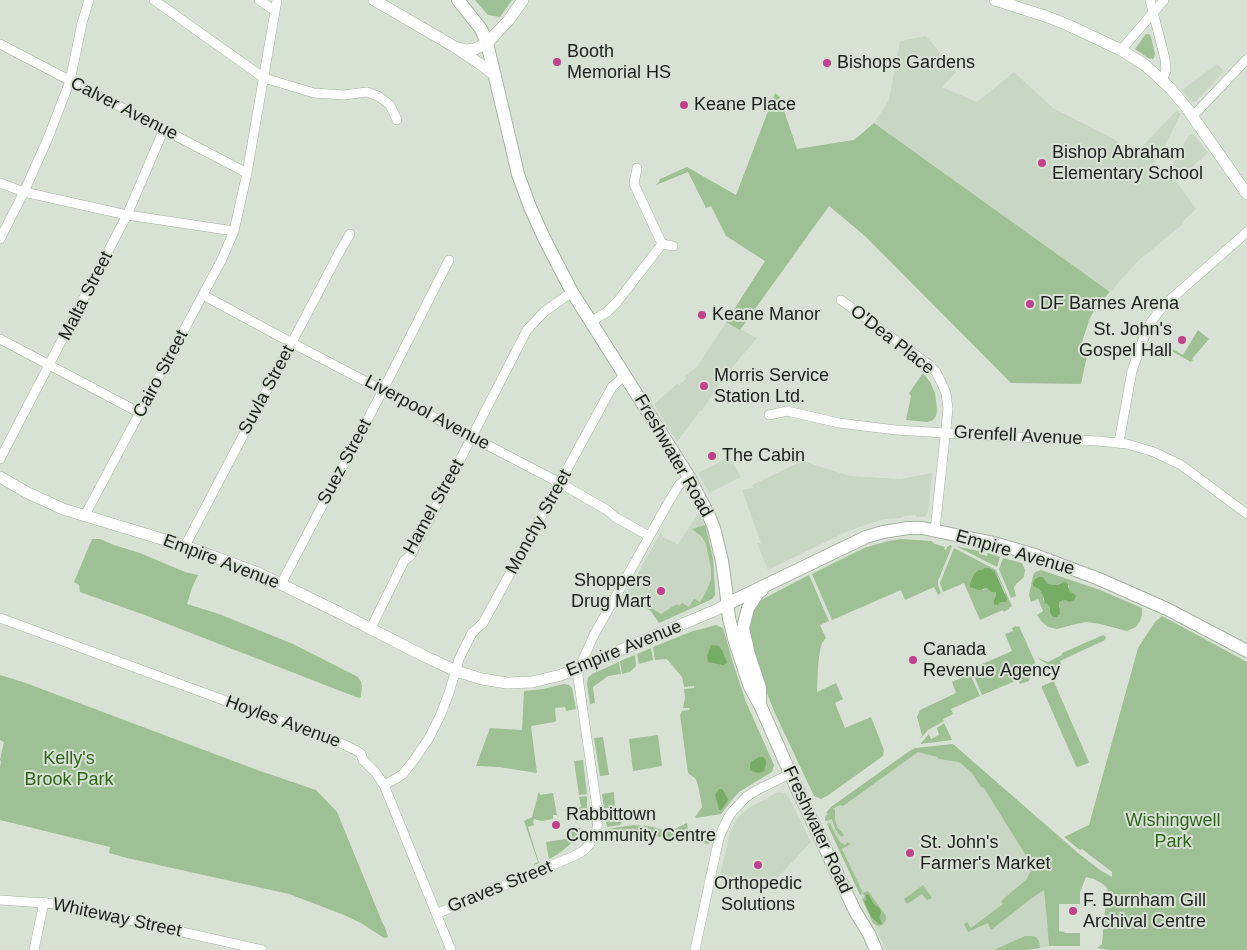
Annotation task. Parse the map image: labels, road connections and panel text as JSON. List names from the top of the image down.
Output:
{
  "streets": {
    "main road": ["Freshwater Road", "Empire Avenue"],
    "street": [
      "Calver Avenue",
      "Malta Street",
      "O'Dea Place",
      "Cairo Street",
      "Suvla Street",
      "Liverpool Avenue",
      "Grenfell Avenue",
      "Suez Street",
      "Hamel Street",
      "Monchy Street",
      "Hoyles Avenue",
      "Graves Street",
      "Whiteway Street"
    ]
  },
  "crossings": [
    ["Calver Avenue", "Malta Street"],
    ["Calver Avenue", "Cairo Street"],
    ["O'Dea Place", "Grenfell Avenue"],
    ["O'Dea Place", "Empire Avenue"],
    ["Cairo Street", "Liverpool Avenue"],
    ["Cairo Street", "Empire Avenue"],
    ["Suvla Street", "Liverpool Avenue"],
    ["Suvla Street", "Empire Avenue"],
    ["Liverpool Avenue", "Suez Street"],
    ["Liverpool Avenue", "Hamel Street"],
    ["Liverpool Avenue", "Monchy Street"],
    ["Freshwater Road", "Hamel Street"],
    ["Freshwater Road", "Monchy Street"],
    ["Freshwater Road", "Empire Avenue"],
    ["Suez Street", "Empire Avenue"],
    ["Hamel Street", "Empire Avenue"],
    ["Monchy Street", "Empire Avenue"],
    ["Monchy Street", "Hoyles Avenue"],
    ["Empire Avenue", "Graves Street"],
    ["Hoyles Avenue", "Graves Street"]
  ],
  "parks": ["Kelly's Brook Park", "Wishingwell Park"],
  "places": [
    "Booth Memorial HS",
    "Bishops Gardens",
    "Keane Place",
    "Bishop Abraham Elementary School",
    "DF Barnes Arena",
    "Keane Manor",
    "St. John's Gospel Hall",
    "Morris Service Station Ltd.",
    "The Cabin",
    "Shoppers Drug Mart",
    "Canada Revenue Agency",
    "Rabbittown Community Centre",
    "St. John's Farmer's Market",
    "Orthopedic Solutions",
    "F. Burnham Gill Archival Centre"
  ]
}
